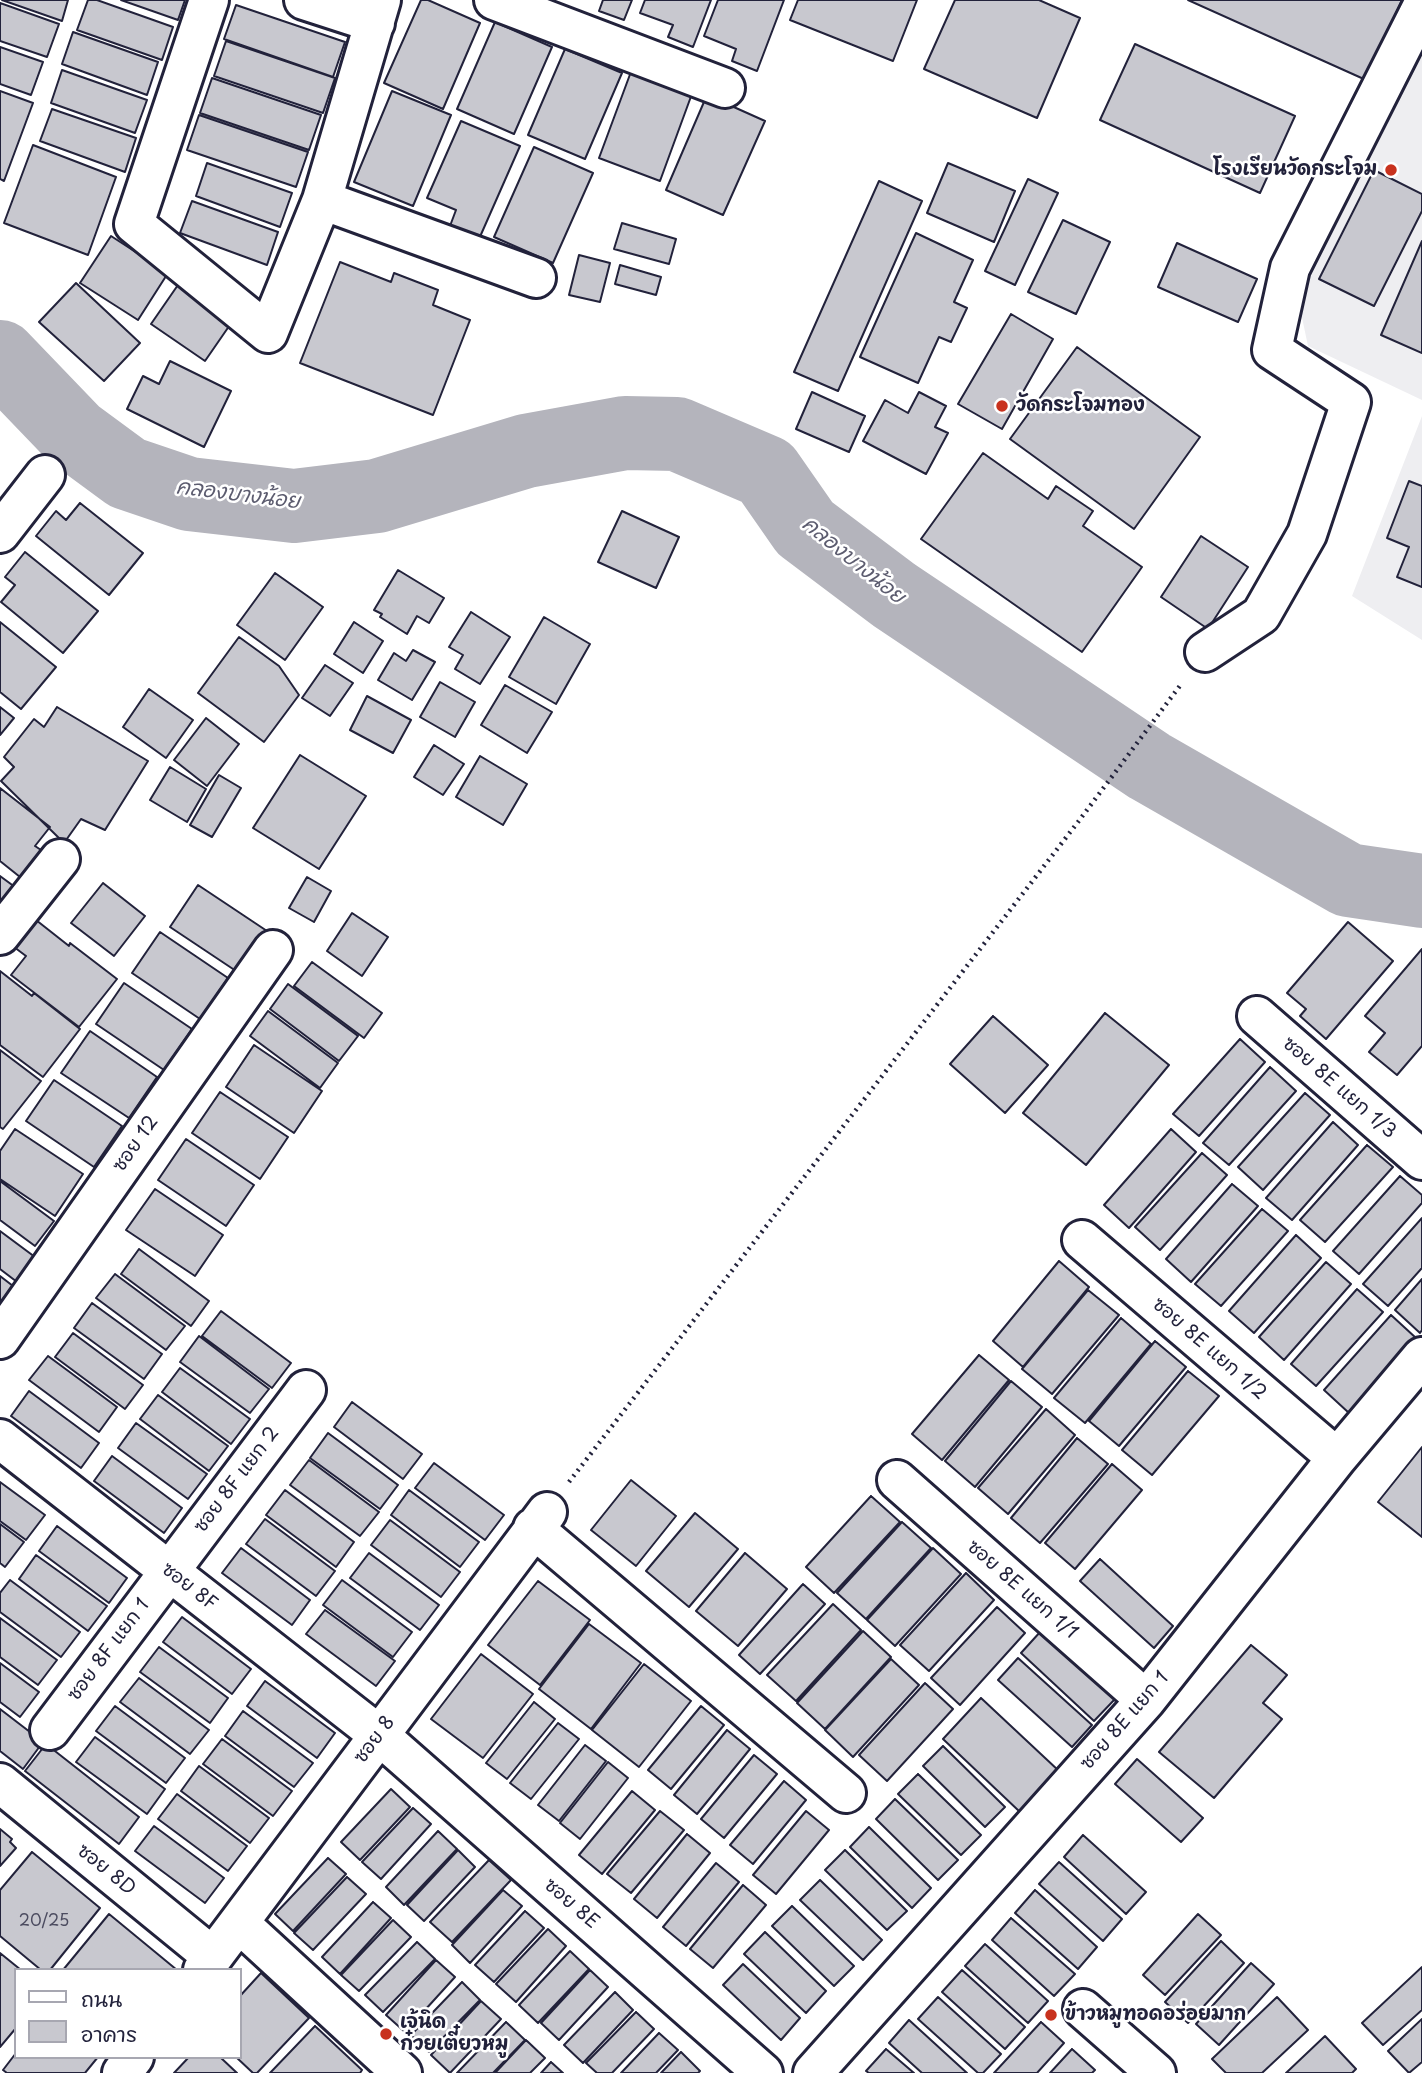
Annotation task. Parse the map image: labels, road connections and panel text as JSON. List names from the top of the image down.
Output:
{
  "streets": {
    "street": [
      "ซอย 8E แยก 1/3",
      "ซอย 12",
      "ซอย 8E แยก 1/2",
      "ซอย 8F แยก 2",
      "ซอย 8F",
      "ซอย 8E แยก 1/1",
      "ซอย 8F แยก 1",
      "ซอย 8E แยก 1",
      "ซอย 8",
      "ซอย 8D",
      "ซอย 8E"
    ]
  },
  "crossings": [
    ["ซอย 8E แยก 1/2", "ซอย 8E แยก 1"],
    ["ซอย 8F แยก 2", "ซอย 8F"],
    ["ซอย 8F แยก 2", "ซอย 8F แยก 1"],
    ["ซอย 8F", "ซอย 8F แยก 1"],
    ["ซอย 8F", "ซอย 8"],
    ["ซอย 8F", "ซอย 8E"],
    ["ซอย 8E แยก 1/1", "ซอย 8E แยก 1"],
    ["ซอย 8", "ซอย 8D"],
    ["ซอย 8", "ซอย 8E"]
  ],
  "water": ["คลองบางน้อย"],
  "places": [
    "โรงเรียนวัดกระโจม",
    "วัดกระโจมทอง",
    "ข้าวหมูทอดอร่อยมาก",
    "เจ้นิด ก๋วยเตี๋ยวหมู"
  ],
  "house_numbers": ["20/25"],
  "legend": ["ถนน", "อาคาร"]
}
